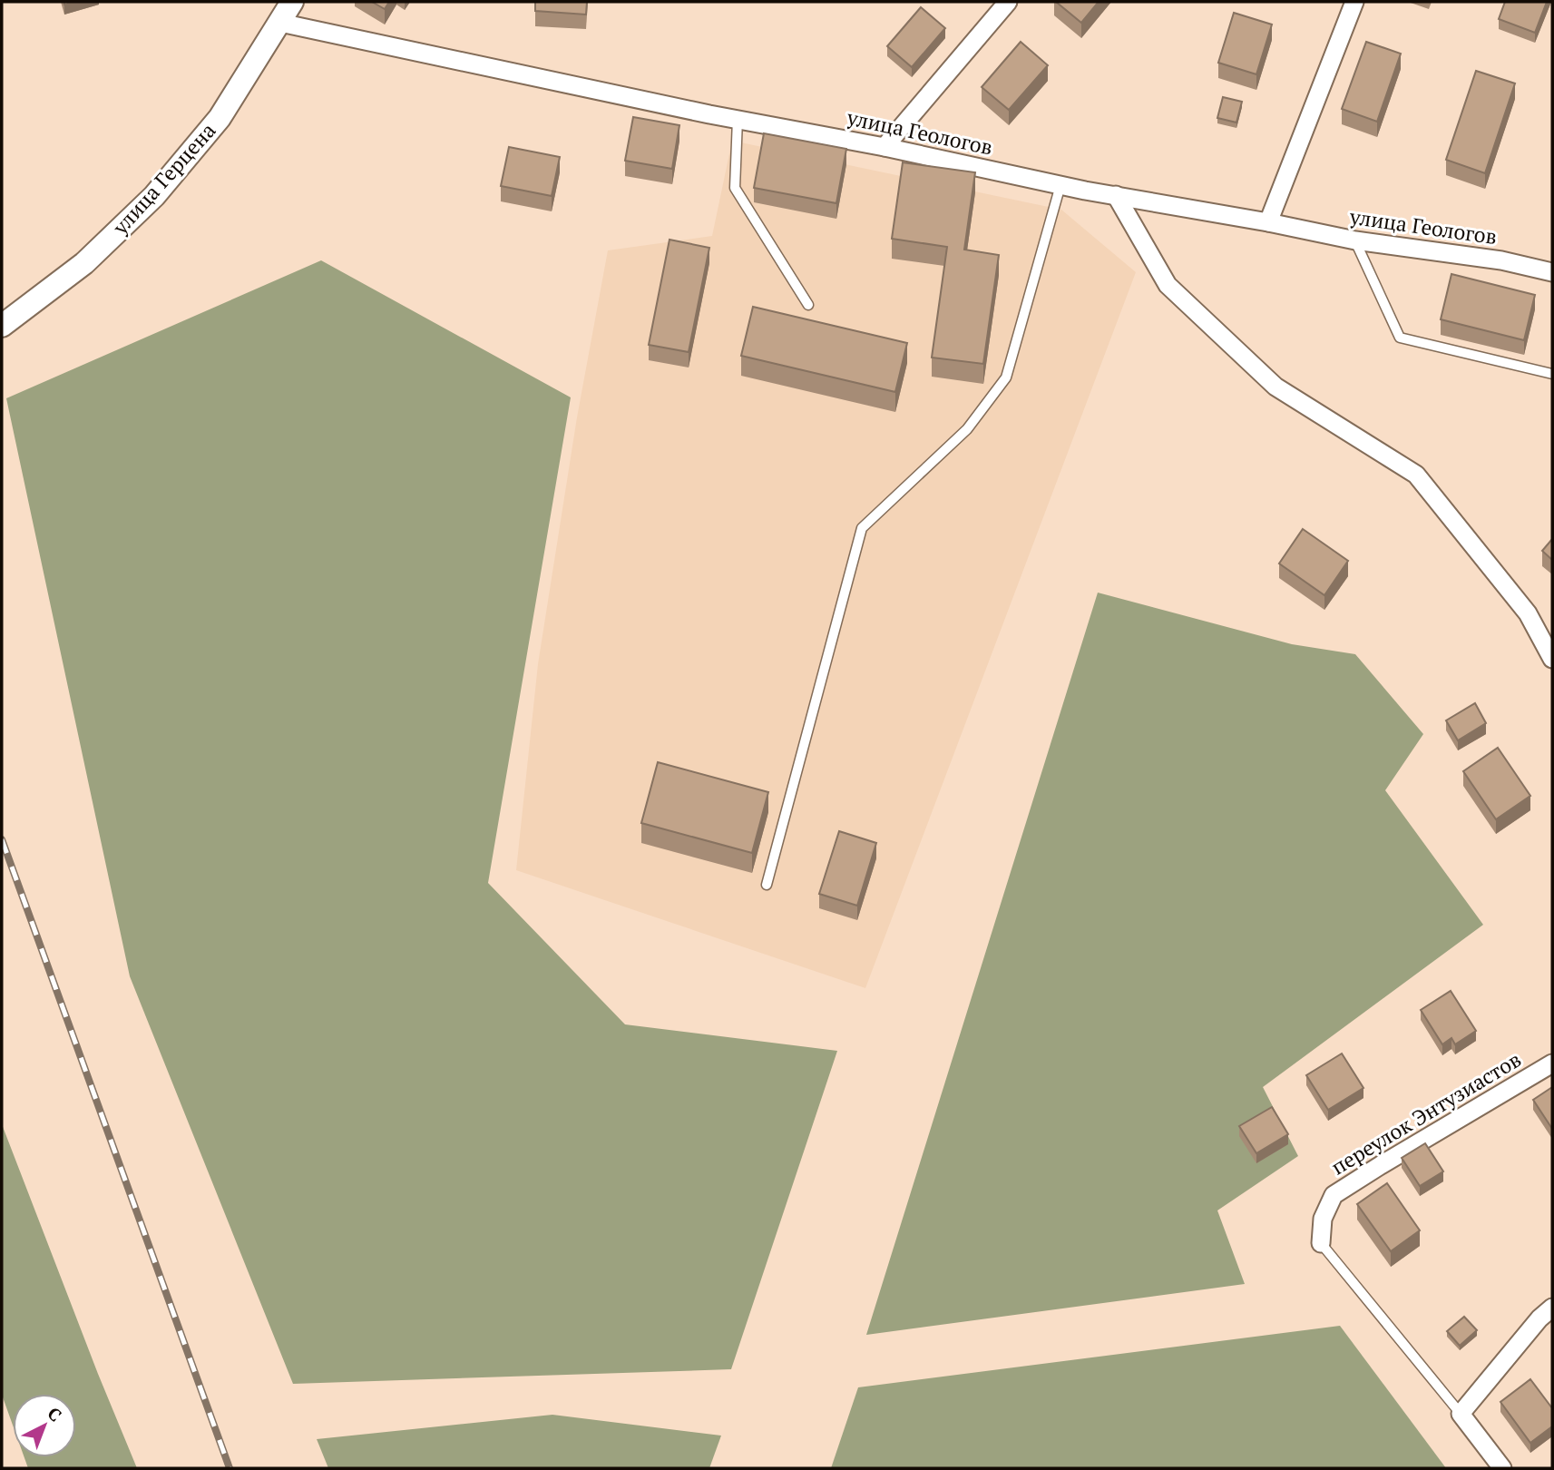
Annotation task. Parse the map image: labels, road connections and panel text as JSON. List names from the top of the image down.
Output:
{
  "streets": {
    "street": ["улица Геологов", "улица Герцена", "переулок Энтузиастов"]
  },
  "crossings": [
    ["улица Геологов", "улица Герцена"]
  ],
  "north": "top right"
}
